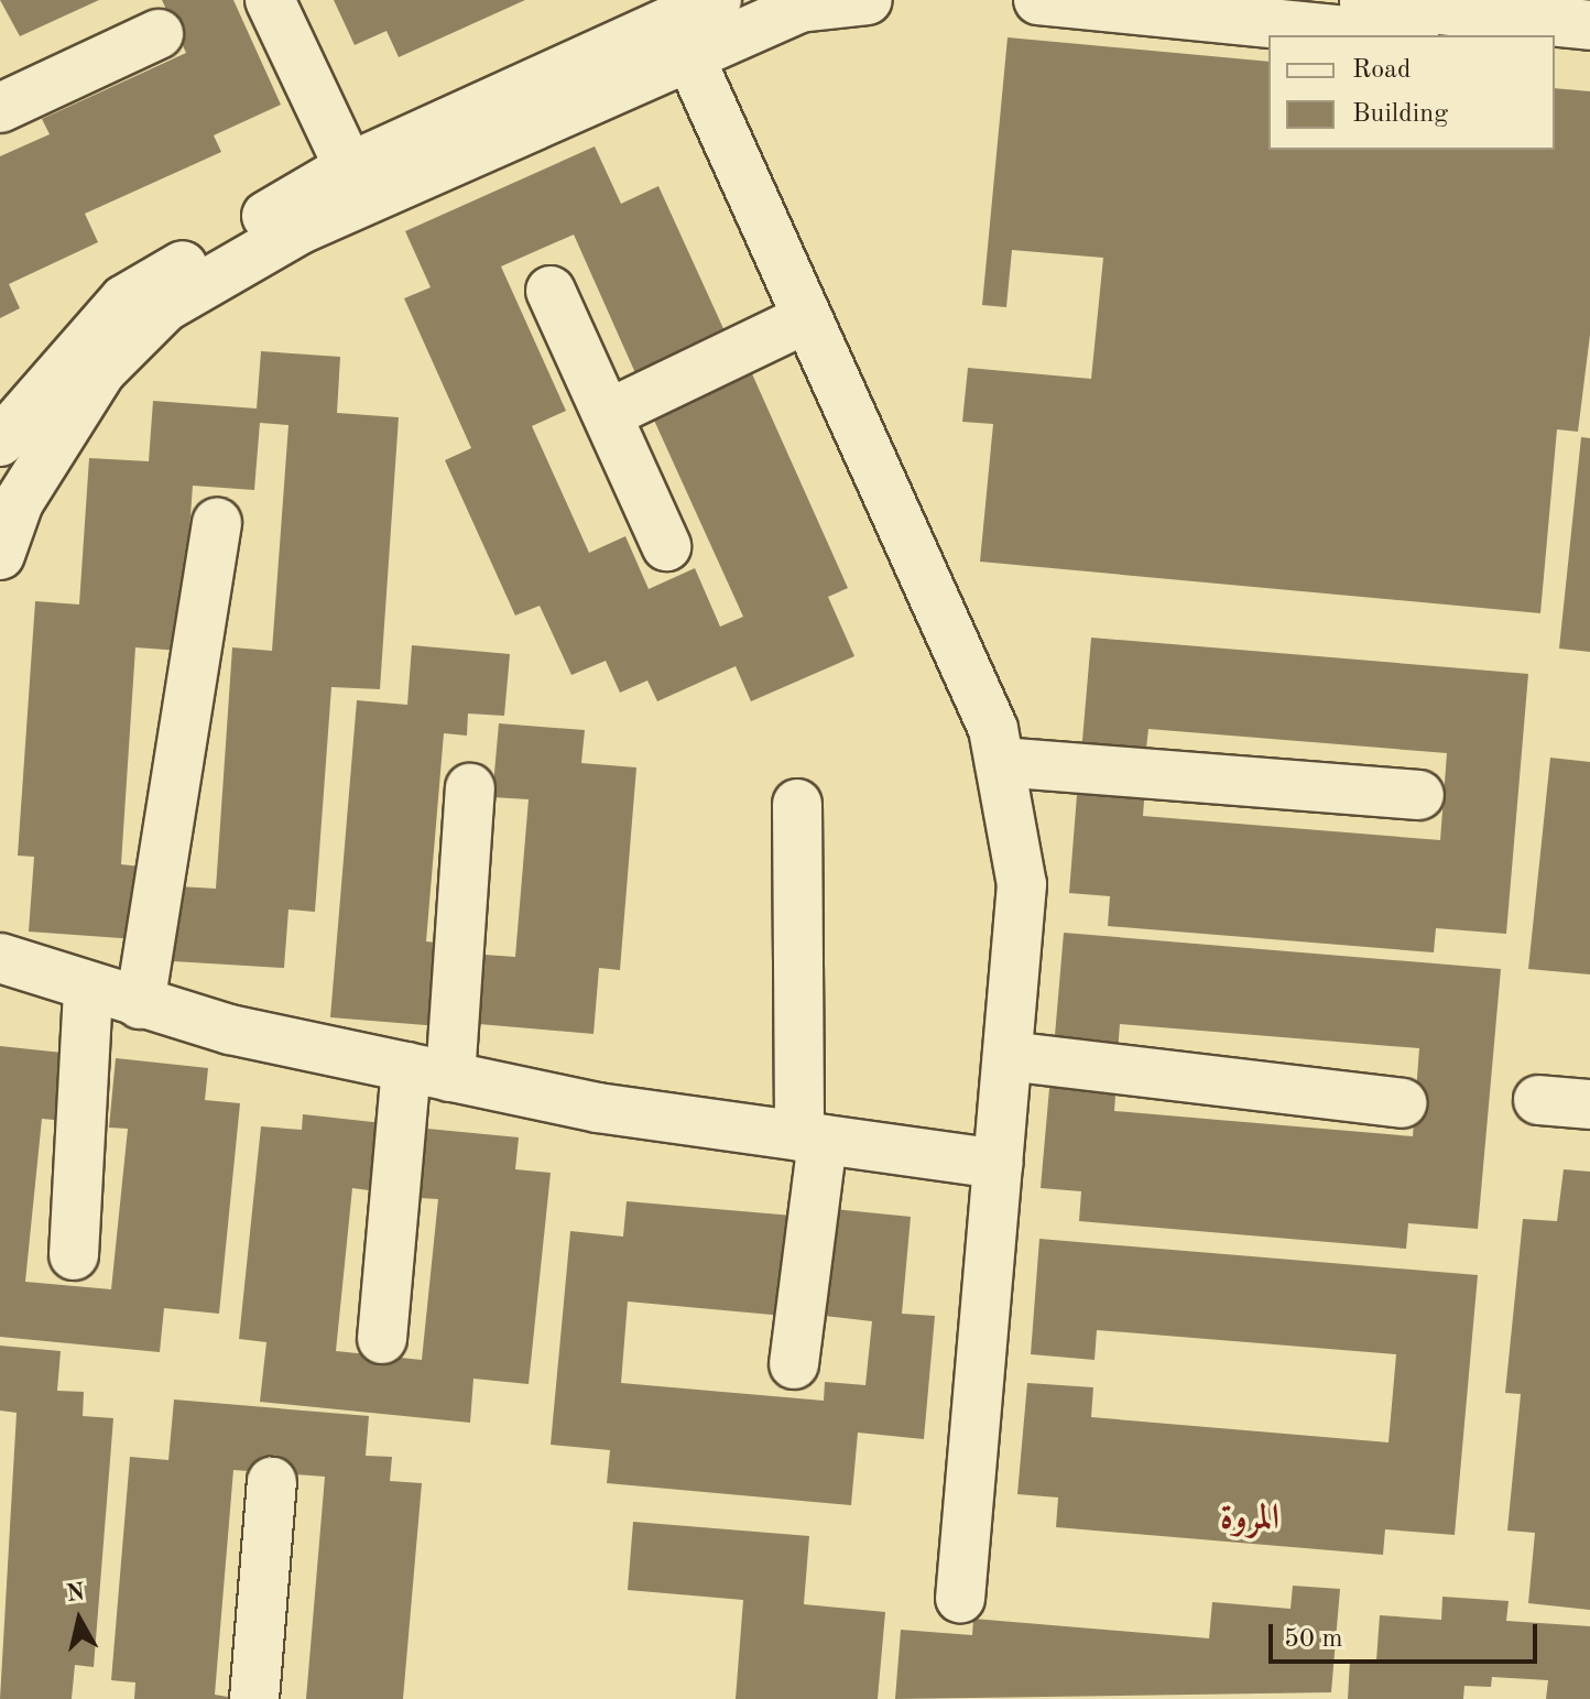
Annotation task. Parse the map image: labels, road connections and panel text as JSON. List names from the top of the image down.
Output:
{
  "districts": ["المروة"],
  "legend": ["Road", "Building"],
  "scale_bar": "50 m",
  "north": "top"
}
